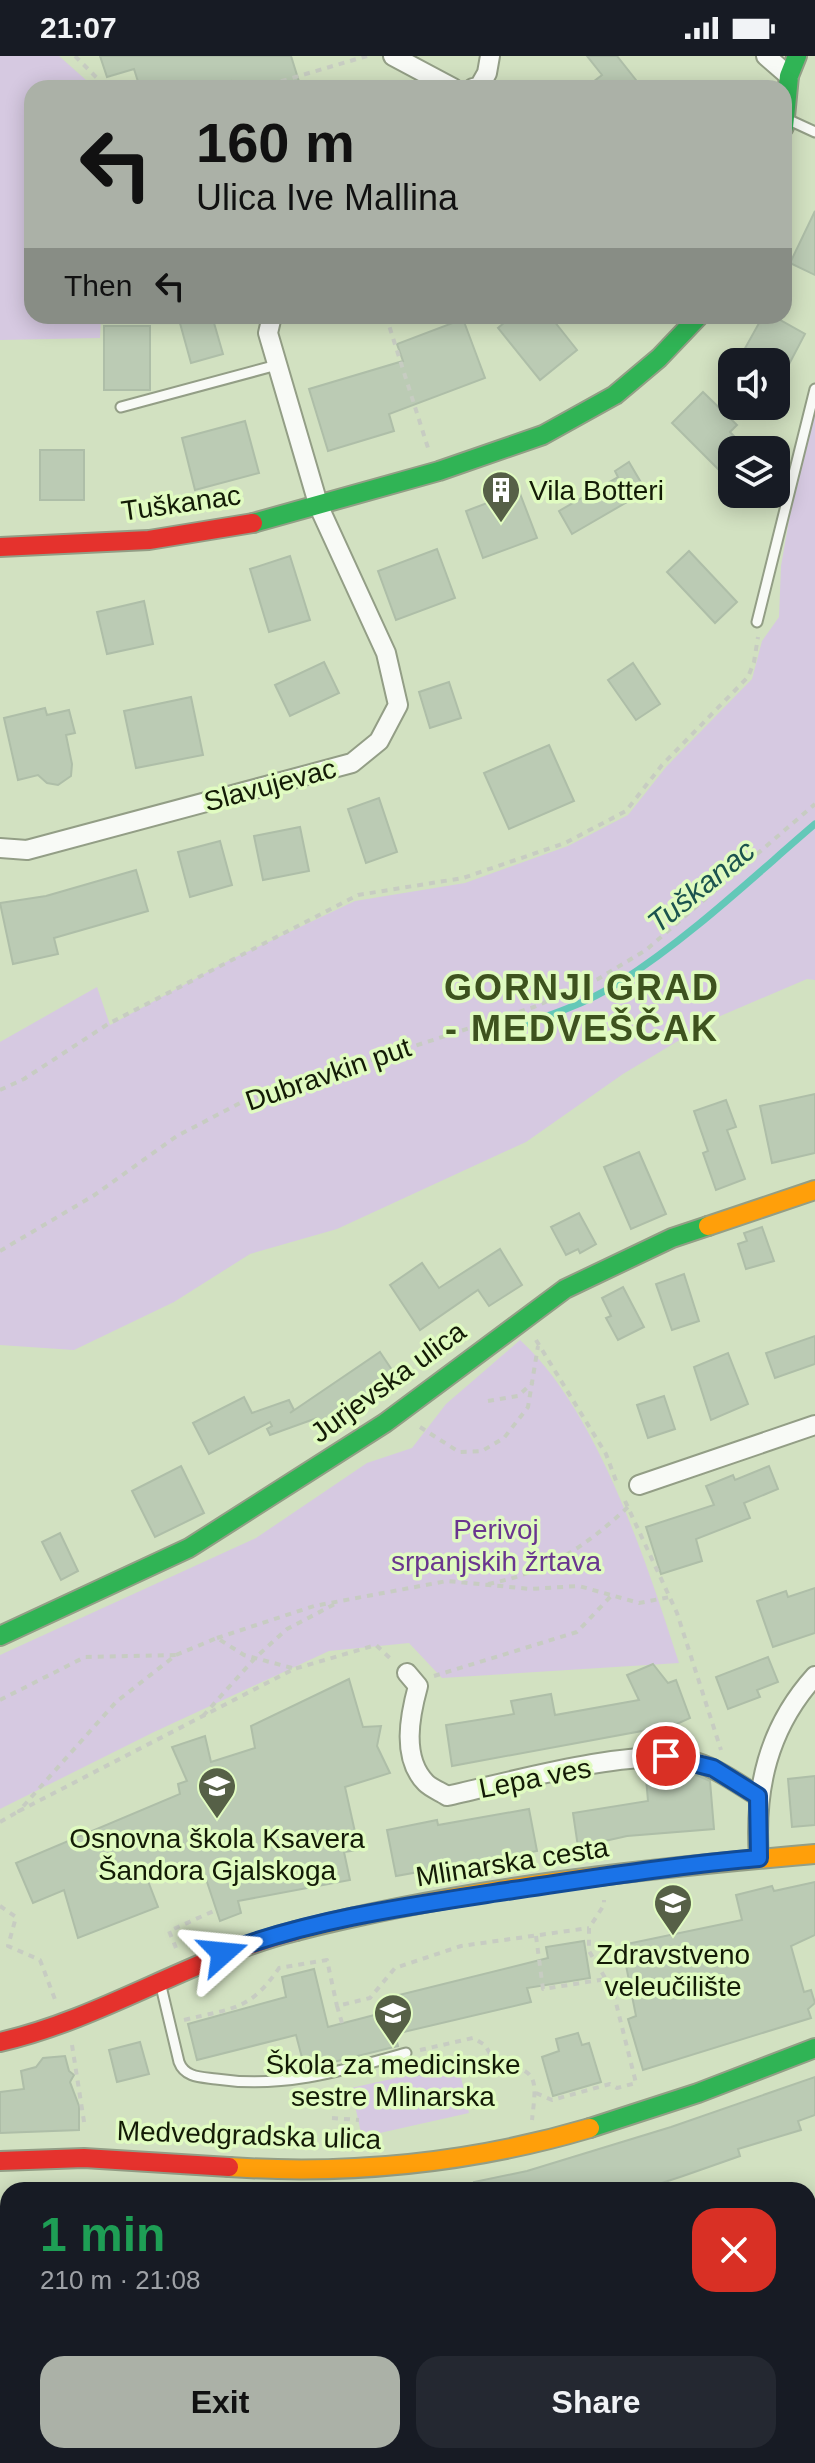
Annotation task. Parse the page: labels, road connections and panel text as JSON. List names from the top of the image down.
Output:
{
  "streets": {
    "street": [
      "Tuškanac",
      "Slavujevac",
      "Jurjevska ulica",
      "Lepa ves",
      "Mlinarska cesta",
      "Medvedgradska ulica"
    ],
    "path": ["Dubravkin put"]
  },
  "crossings": [
    ["Tuškanac", "Slavujevac"]
  ],
  "districts": ["GORNJI GRAD - MEDVEŠČAK"],
  "water": ["Tuškanac"],
  "parks": ["Perivoj srpanjskih žrtava"],
  "places": {
    "building": ["Vila Botteri"],
    "school or university": ["Osnovna škola Ksavera Šandora Gjalskoga", "Zdravstveno veleučilište", "Škola za medicinske sestre Mlinarska"]
  },
  "page": {
    "status": "21:07",
    "turn": ["160 m", "Ulica Ive Mallina"],
    "then": "Then",
    "heading": ["1 min", "210 m · 21:08"],
    "buttons": ["Exit", "Share"]
  }
}
